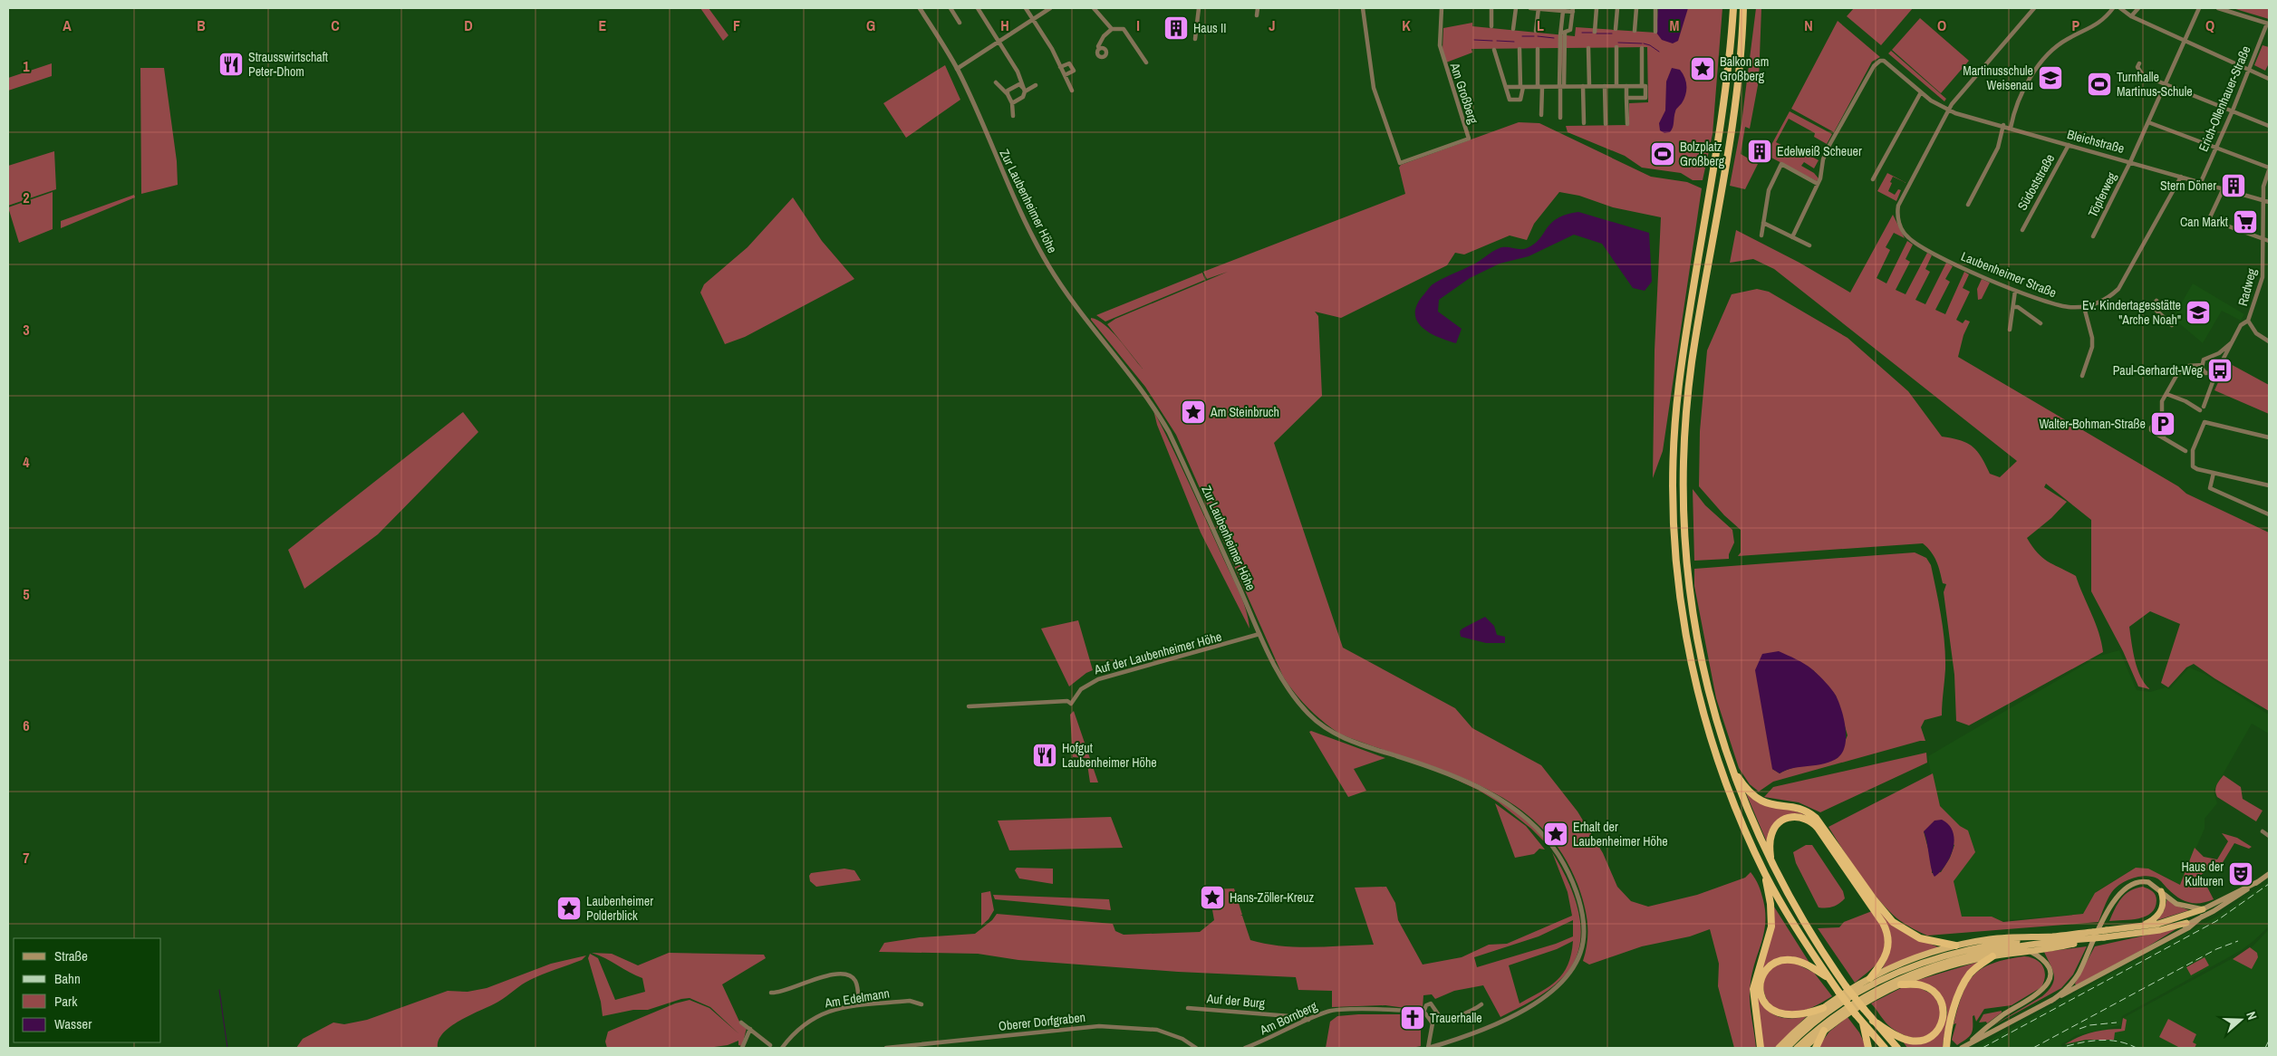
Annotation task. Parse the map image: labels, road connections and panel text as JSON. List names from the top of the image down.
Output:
{
  "streets": {
    "street": [
      "Am Großberg",
      "Erich-Ollenhauer-Straße",
      "Bleichstraße",
      "Südoststraße",
      "Töpferweg",
      "Zur Laubenheimer Höhe",
      "Laubenheimer Straße",
      "Radweg",
      "Auf der Laubenheimer Höhe",
      "Am Edelmann",
      "Auf der Burg",
      "Am Bornberg",
      "Oberer Dorfgraben"
    ]
  },
  "crossings": [
    ["Erich-Ollenhauer-Straße", "Bleichstraße"],
    ["Bleichstraße", "Südoststraße"],
    ["Bleichstraße", "Töpferweg"],
    ["Bleichstraße", "Laubenheimer Straße"],
    ["Bleichstraße", "Radweg"],
    ["Zur Laubenheimer Höhe", "Auf der Laubenheimer Höhe"],
    ["Auf der Burg", "Am Bornberg"]
  ],
  "places": {
    "building": ["Haus II", "Edelweiß Scheuer", "Stern Döner"],
    "restaurant": ["Strausswirtschaft Peter-Dhom", "Hofgut Laubenheimer Höhe"],
    "place": [
      "Balkon am Großberg",
      "Am Steinbruch",
      "Erhalt der Laubenheimer Höhe",
      "Hans-Zöller-Kreuz",
      "Laubenheimer Polderblick"
    ],
    "school or university": ["Martinusschule Weisenau", "Ev. Kindertagesstätte \"Arche Noah\""],
    "sports": ["Turnhalle Martinus-Schule", "Bolzplatz Großberg"],
    "supermarket": ["Can Markt"],
    "bus stop": ["Paul-Gerhardt-Weg"],
    "parking": ["Walter-Bohman-Straße"],
    "theatre": ["Haus der Kulturen"],
    "church": ["Trauerhalle"]
  },
  "legend": [
    "Straße",
    "Bahn",
    "Park",
    "Wasser"
  ],
  "north": "right",
  "grid": {
    "columns": [
      "A",
      "B",
      "C",
      "D",
      "E",
      "F",
      "G",
      "H",
      "I",
      "J",
      "K",
      "L",
      "M",
      "N",
      "O",
      "P",
      "Q"
    ],
    "rows": [
      "1",
      "2",
      "3",
      "4",
      "5",
      "6",
      "7"
    ]
  }
}
